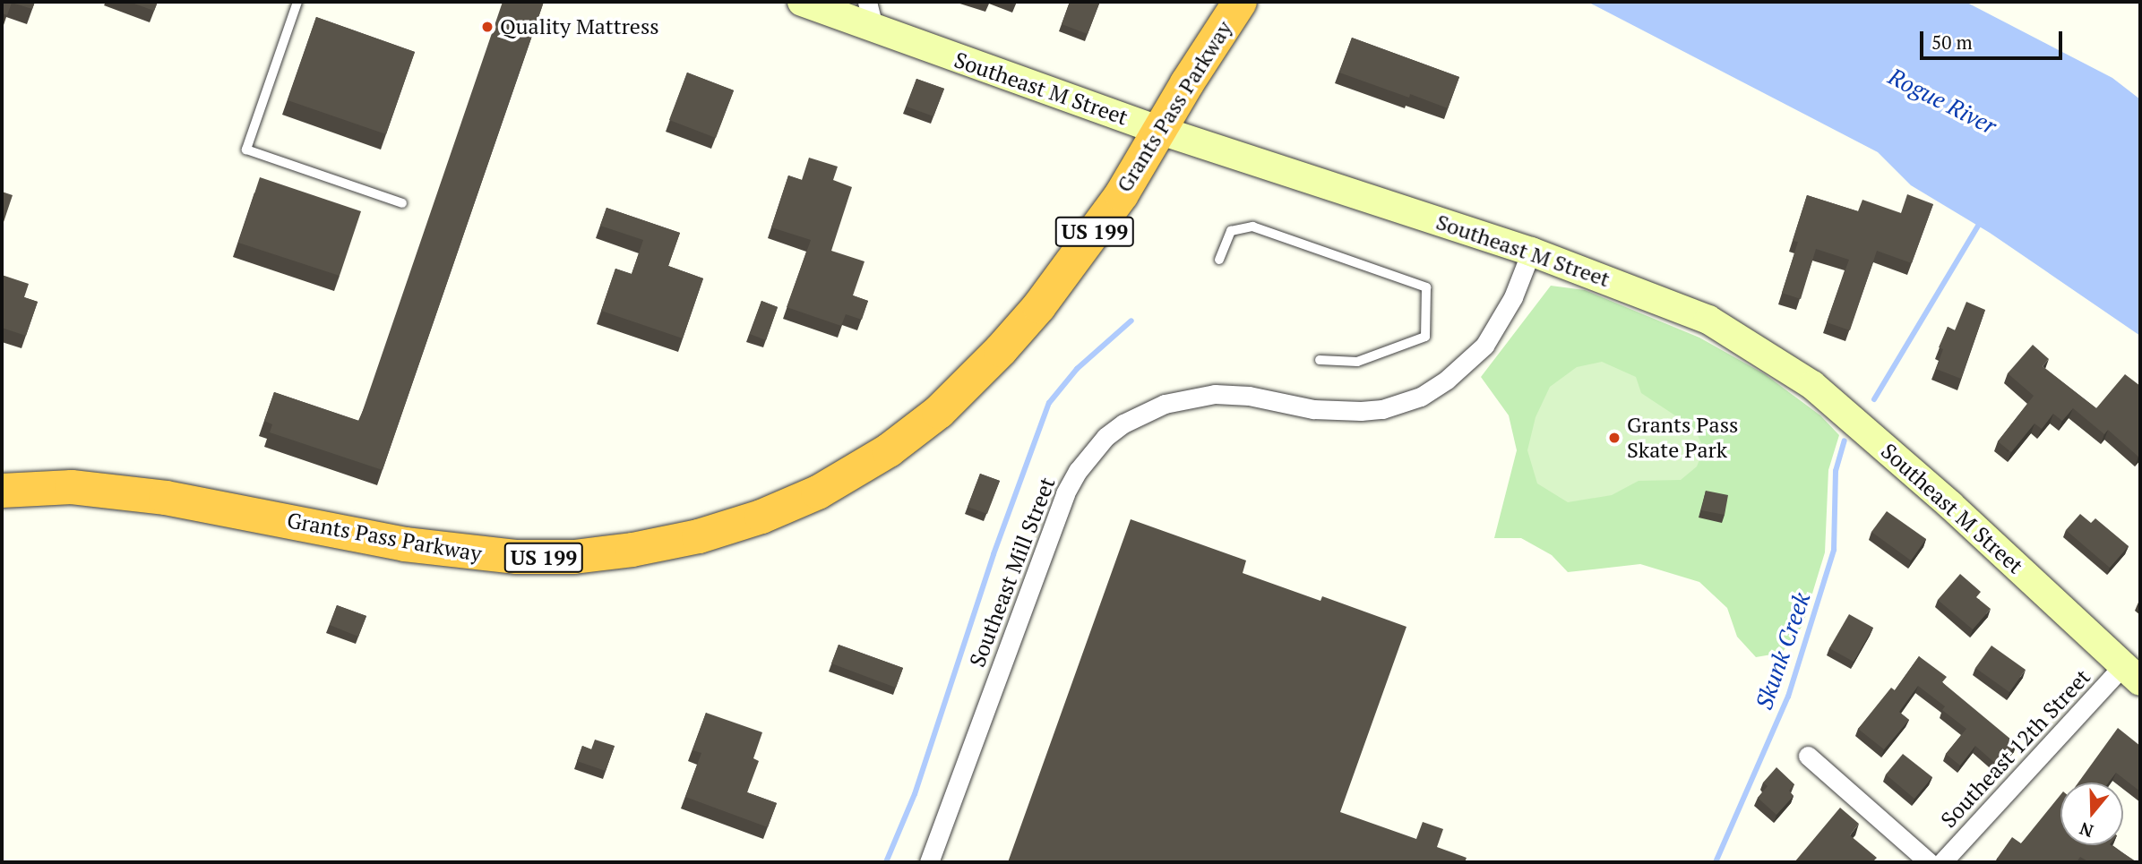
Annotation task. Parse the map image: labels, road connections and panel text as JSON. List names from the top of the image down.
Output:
{
  "streets": {
    "highway": ["Grants Pass Parkway", "US 199"],
    "street": ["Southeast M Street", "Southeast Mill Street", "Southeast 12th Street"]
  },
  "crossings": [
    ["Southeast M Street", "Grants Pass Parkway"],
    ["Southeast M Street", "Southeast Mill Street"],
    ["Southeast M Street", "Southeast 12th Street"]
  ],
  "water": ["Rogue River", "Skunk Creek"],
  "places": ["Quality Mattress", "Grants Pass Skate Park"],
  "scale_bar": "50 m",
  "north": "bottom"
}
